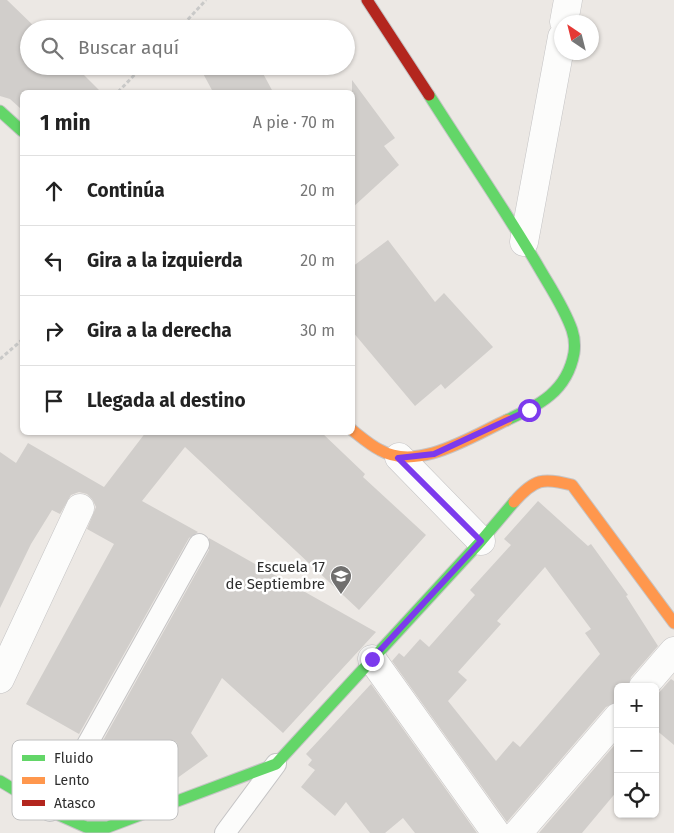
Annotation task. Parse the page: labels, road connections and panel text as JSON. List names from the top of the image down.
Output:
{
  "places": {
    "school or university": ["Escuela 17 de Septiembre"]
  },
  "legend": ["Fluido", "Lento", "Atasco"],
  "north": "top left",
  "page": {
    "search": "Buscar aquí",
    "heading": ["1 min", "A pie · 70 m"],
    "list": [
      ["Continúa", "20 m"],
      ["Gira a la izquierda", "20 m"],
      ["Gira a la derecha", "30 m"],
      "Llegada al destino"
    ],
    "map_buttons": ["+", "−"]
  }
}
